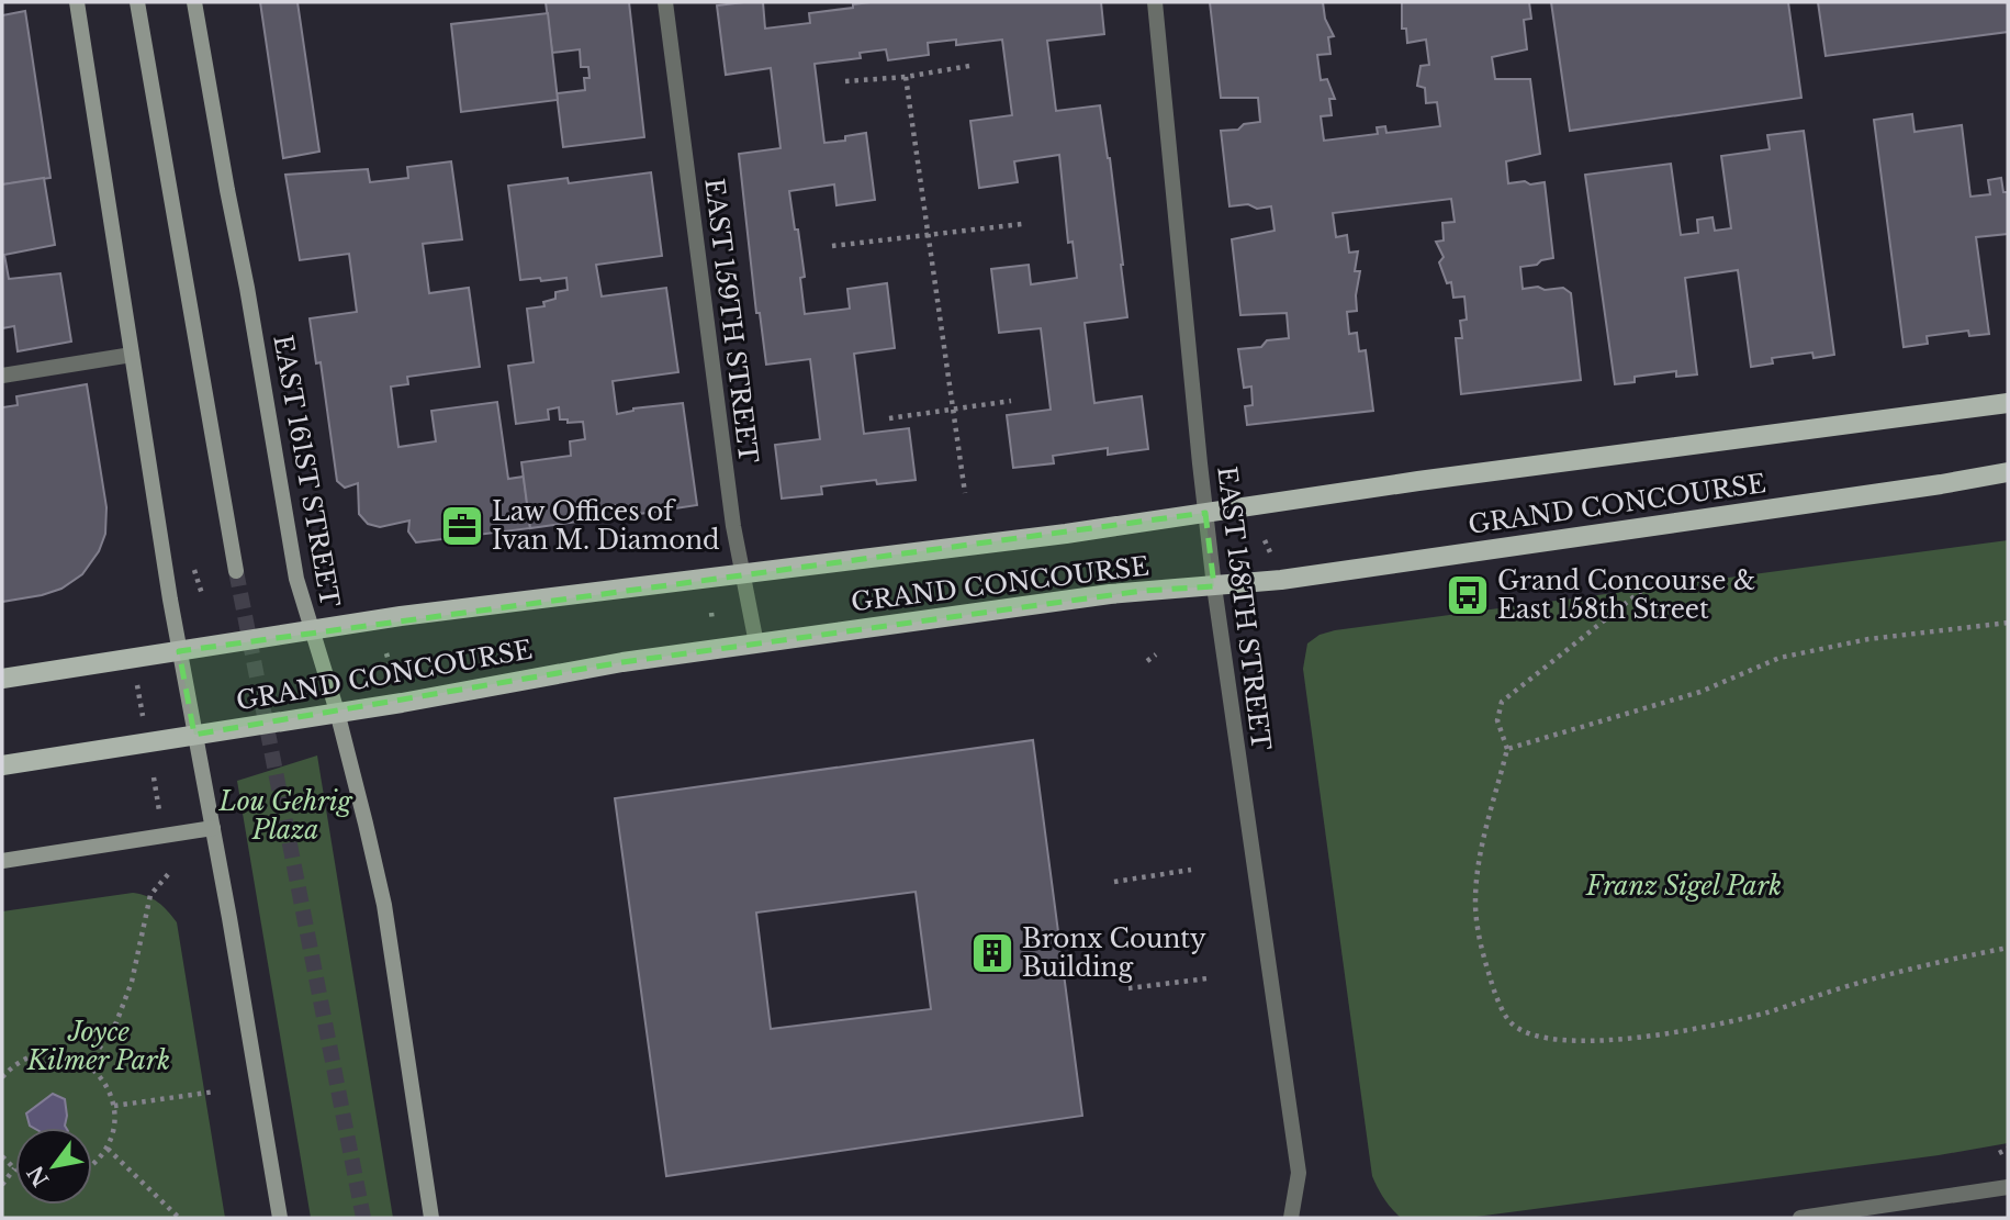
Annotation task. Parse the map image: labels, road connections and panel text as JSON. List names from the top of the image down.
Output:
{
  "streets": {
    "main road": ["EAST 161ST STREET", "GRAND CONCOURSE"],
    "street": ["EAST 159TH STREET", "EAST 158TH STREET"]
  },
  "crossings": [
    ["EAST 159TH STREET", "GRAND CONCOURSE"],
    ["EAST 161ST STREET", "GRAND CONCOURSE"],
    ["GRAND CONCOURSE", "EAST 158TH STREET"]
  ],
  "parks": ["Lou Gehrig Plaza", "Franz Sigel Park", "Joyce Kilmer Park"],
  "places": {
    "office": ["Law Offices of Ivan M. Diamond"],
    "bus stop": ["Grand Concourse & East 158th Street"],
    "building": ["Bronx County Building"]
  },
  "north": "bottom left"
}
